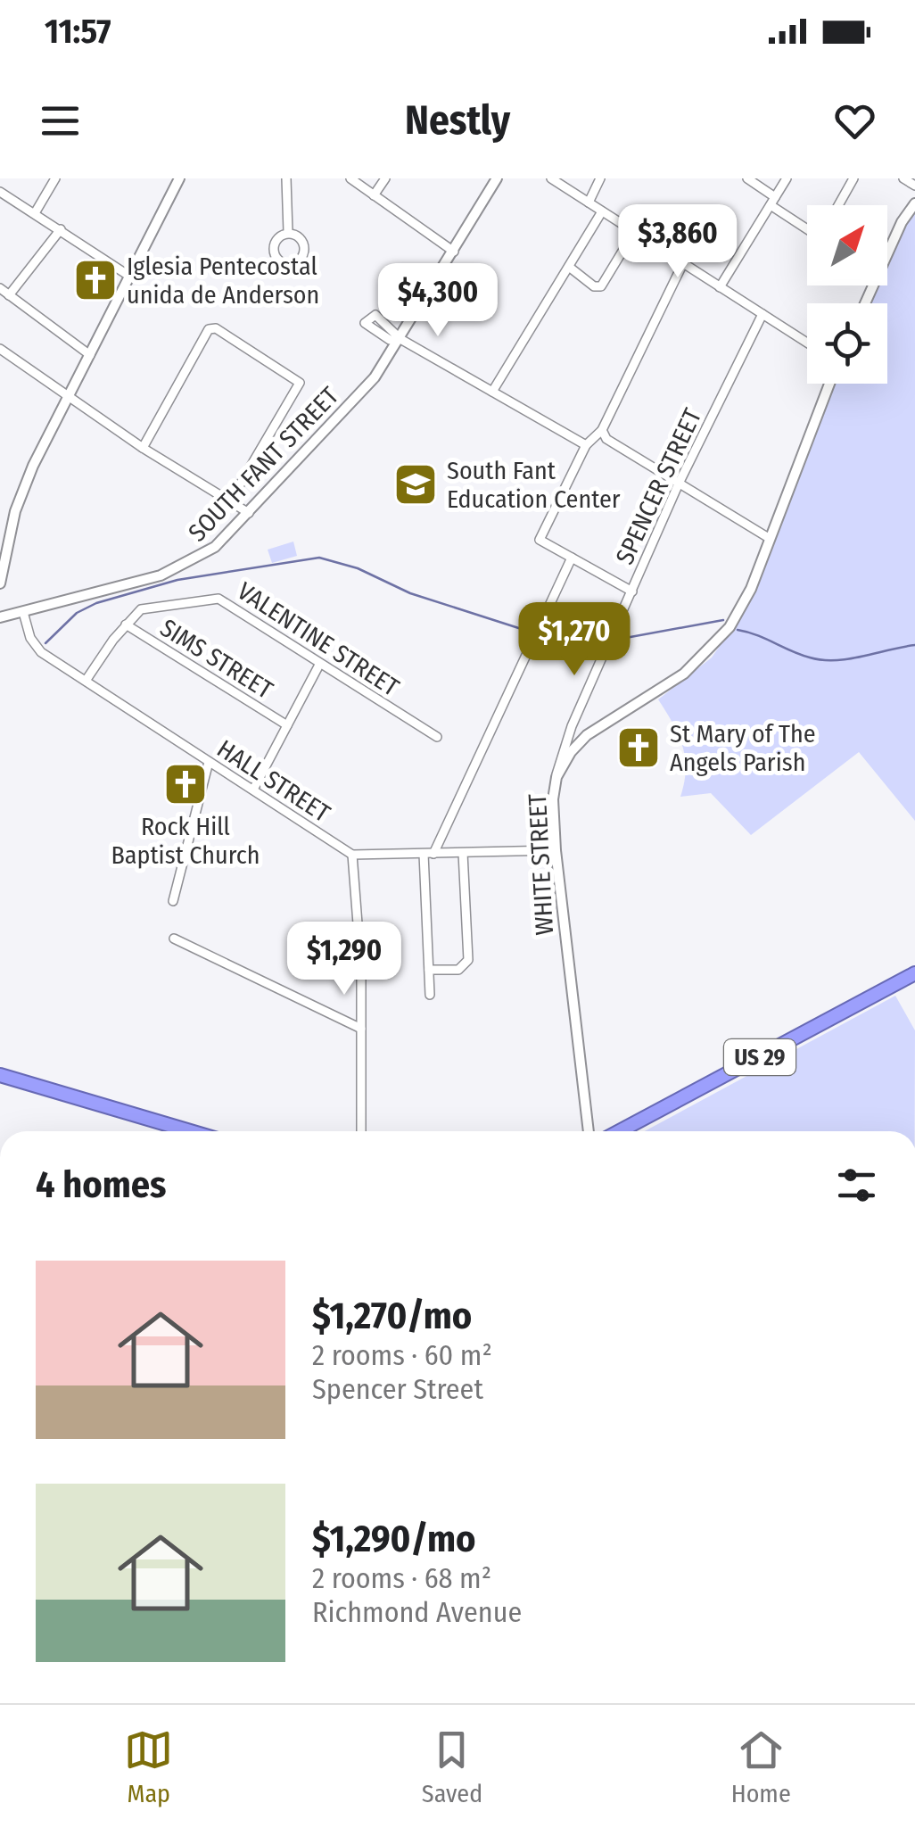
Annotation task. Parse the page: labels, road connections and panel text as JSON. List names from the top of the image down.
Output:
{
  "streets": {
    "highway": ["US 29"],
    "street": [
      "SOUTH FANT STREET",
      "SPENCER STREET",
      "VALENTINE STREET",
      "SIMS STREET",
      "HALL STREET",
      "WHITE STREET"
    ]
  },
  "crossings": [
    ["SOUTH FANT STREET", "HALL STREET"],
    ["SPENCER STREET", "WHITE STREET"],
    ["VALENTINE STREET", "SIMS STREET"]
  ],
  "places": {
    "church": ["Iglesia Pentecostal unida de Anderson", "St Mary of The Angels Parish", "Rock Hill Baptist Church"],
    "school or university": ["South Fant Education Center"]
  },
  "north": "top right",
  "page": {
    "status": "11:57",
    "header": "Nestly",
    "price": [
      "$3,860",
      "$4,300",
      "$1,270",
      "$1,290"
    ],
    "heading": "4 homes",
    "list": [
      {
        "name": "$1,270/mo",
        "note": "2 rooms · 60 m² · Spencer Street"
      },
      {
        "name": "$1,290/mo",
        "note": "2 rooms · 68 m² · Richmond Avenue"
      }
    ],
    "tabs": ["Map", "Saved", "Home"]
  }
}
